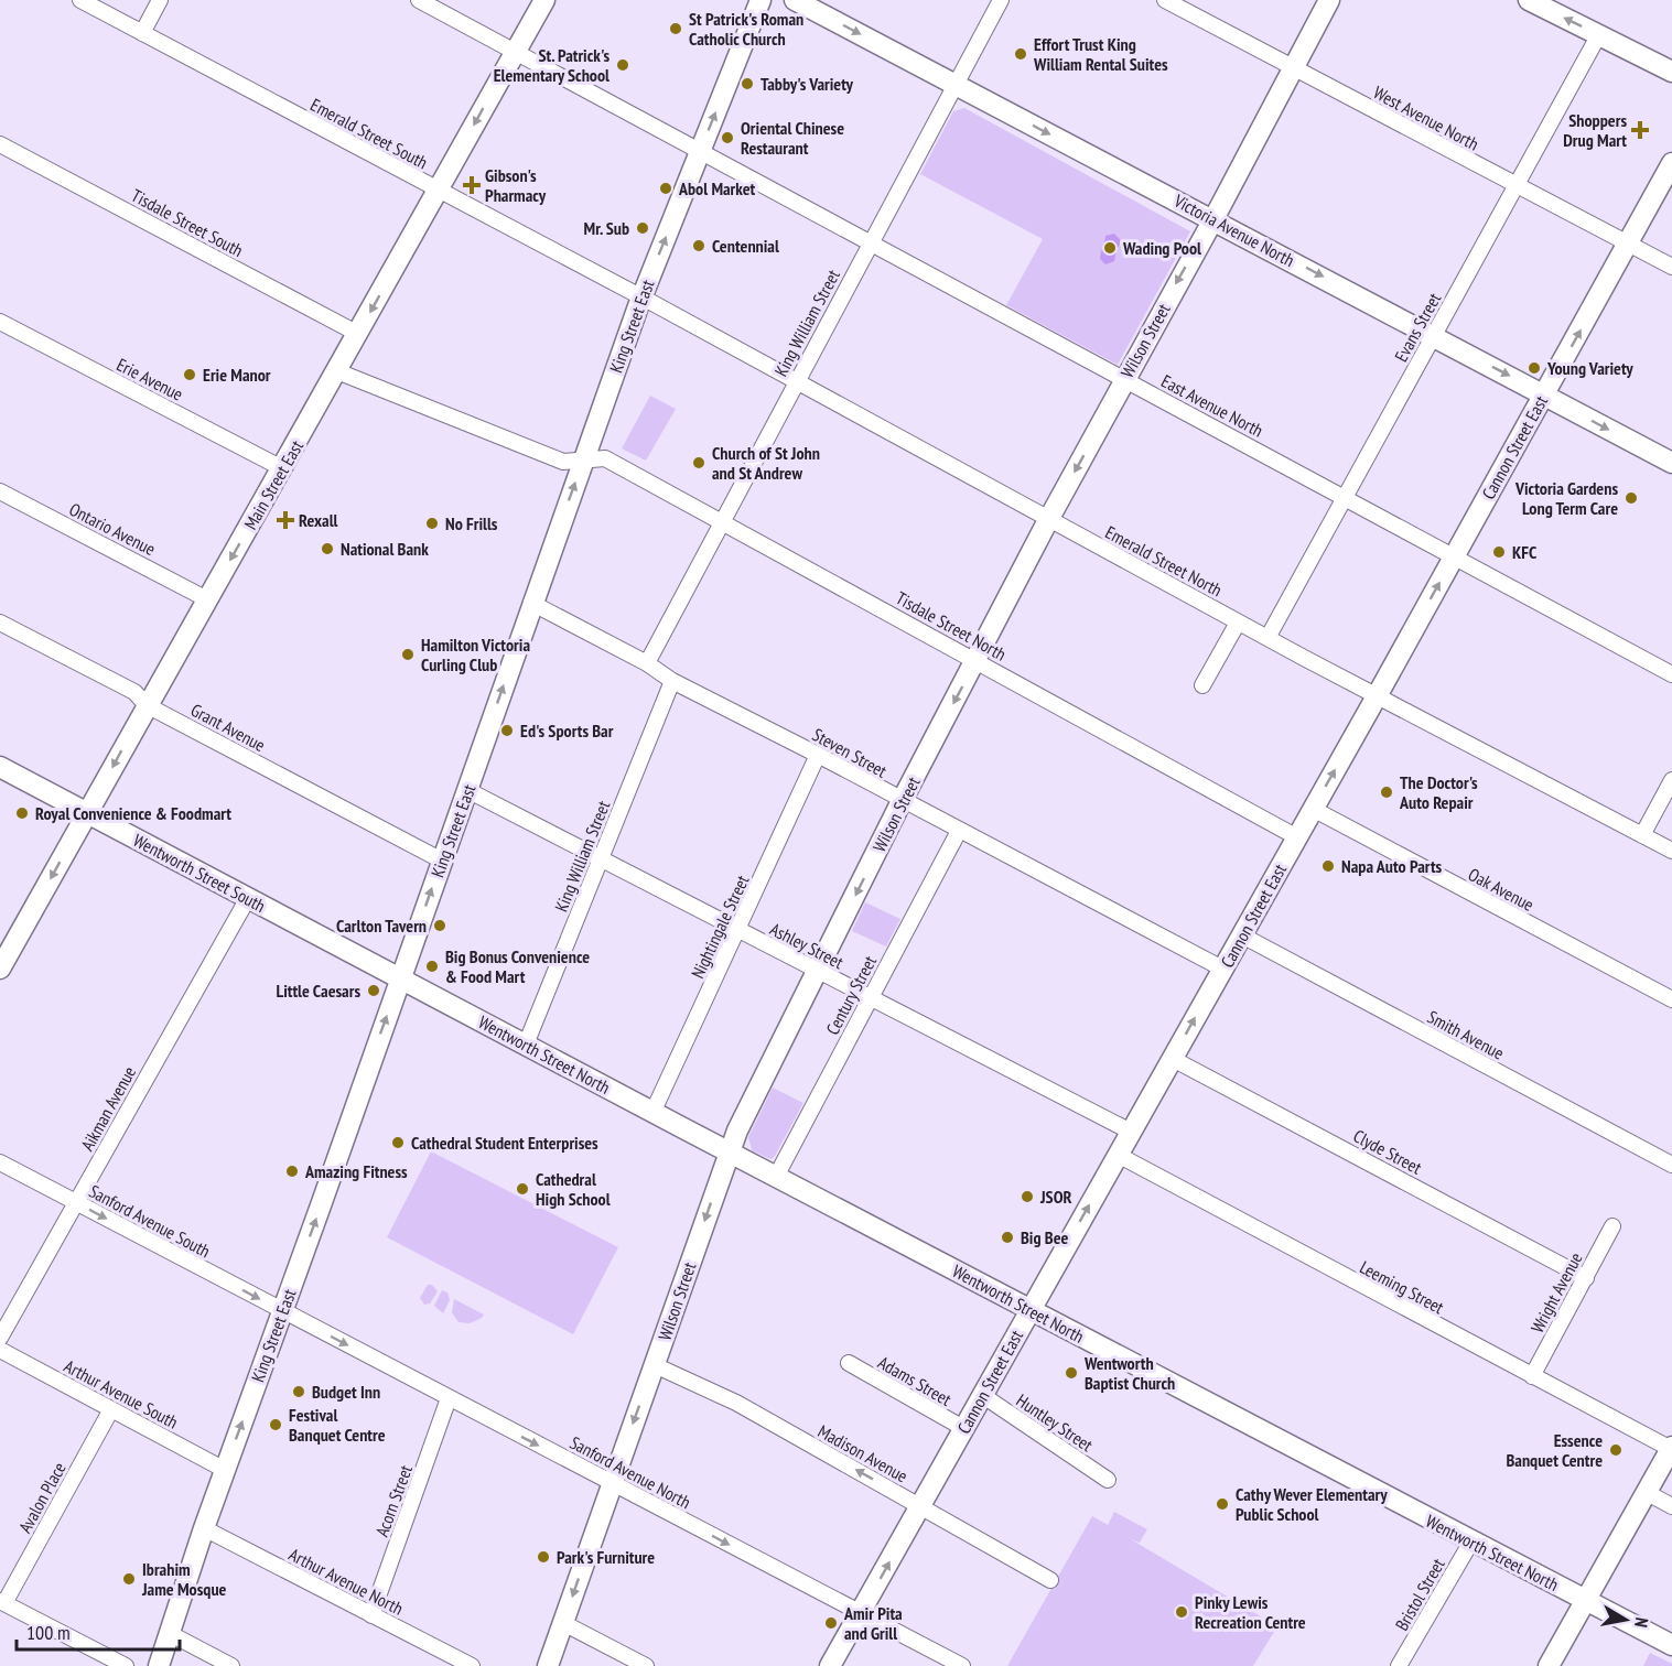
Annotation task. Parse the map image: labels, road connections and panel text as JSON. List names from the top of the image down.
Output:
{
  "streets": {
    "main road": [
      "Victoria Avenue North",
      "King Street East",
      "Wilson Street",
      "Cannon Street East",
      "Main Street East",
      "Wentworth Street South",
      "Wentworth Street North"
    ],
    "street": [
      "West Avenue North",
      "Emerald Street South",
      "Tisdale Street South",
      "King William Street",
      "Evans Street",
      "Erie Avenue",
      "East Avenue North",
      "Ontario Avenue",
      "Emerald Street North",
      "Tisdale Street North",
      "Grant Avenue",
      "Steven Street",
      "Oak Avenue",
      "Nightingale Street",
      "Ashley Street",
      "Century Street",
      "Smith Avenue",
      "Aikman Avenue",
      "Clyde Street",
      "Sanford Avenue South",
      "Leeming Street",
      "Wright Avenue",
      "Adams Street",
      "Arthur Avenue South",
      "Huntley Street",
      "Madison Avenue",
      "Sanford Avenue North",
      "Avalon Place",
      "Acorn Street",
      "Arthur Avenue North",
      "Bristol Street"
    ]
  },
  "crossings": [
    ["West Avenue North", "Evans Street"],
    ["West Avenue North", "Wilson Street"],
    ["West Avenue North", "Cannon Street East"],
    ["Emerald Street South", "King Street East"],
    ["Emerald Street South", "Main Street East"],
    ["Emerald Street South", "Emerald Street North"],
    ["Tisdale Street South", "Main Street East"],
    ["Victoria Avenue North", "King William Street"],
    ["Victoria Avenue North", "Evans Street"],
    ["Victoria Avenue North", "Wilson Street"],
    ["Victoria Avenue North", "Cannon Street East"],
    ["King William Street", "East Avenue North"],
    ["King William Street", "Emerald Street North"],
    ["King William Street", "Tisdale Street North"],
    ["King William Street", "Steven Street"],
    ["King William Street", "Ashley Street"],
    ["King William Street", "Wentworth Street North"],
    ["King Street East", "East Avenue North"],
    ["King Street East", "Emerald Street North"],
    ["King Street East", "Tisdale Street North"],
    ["King Street East", "Grant Avenue"],
    ["King Street East", "Steven Street"],
    ["King Street East", "Wentworth Street South"],
    ["King Street East", "Ashley Street"],
    ["King Street East", "Wentworth Street North"],
    ["King Street East", "Sanford Avenue South"],
    ["King Street East", "Arthur Avenue South"],
    ["King Street East", "Sanford Avenue North"],
    ["King Street East", "Arthur Avenue North"],
    ["Evans Street", "East Avenue North"],
    ["Evans Street", "Emerald Street North"],
    ["Wilson Street", "East Avenue North"],
    ["Wilson Street", "Emerald Street North"],
    ["Wilson Street", "Tisdale Street North"],
    ["Wilson Street", "Steven Street"],
    ["Wilson Street", "Ashley Street"],
    ["Wilson Street", "Wentworth Street North"],
    ["Wilson Street", "Madison Avenue"],
    ["Wilson Street", "Sanford Avenue North"],
    ["Erie Avenue", "Main Street East"],
    ["East Avenue North", "Cannon Street East"],
    ["East Avenue North", "Main Street East"],
    ["Cannon Street East", "Emerald Street North"],
    ["Cannon Street East", "Tisdale Street North"],
    ["Cannon Street East", "Steven Street"],
    ["Cannon Street East", "Oak Avenue"],
    ["Cannon Street East", "Ashley Street"],
    ["Cannon Street East", "Smith Avenue"],
    ["Cannon Street East", "Wentworth Street North"],
    ["Cannon Street East", "Clyde Street"],
    ["Cannon Street East", "Leeming Street"],
    ["Cannon Street East", "Adams Street"],
    ["Cannon Street East", "Huntley Street"],
    ["Cannon Street East", "Madison Avenue"],
    ["Cannon Street East", "Sanford Avenue North"],
    ["Main Street East", "Ontario Avenue"],
    ["Main Street East", "Grant Avenue"],
    ["Main Street East", "Wentworth Street South"],
    ["Steven Street", "Nightingale Street"],
    ["Steven Street", "Century Street"],
    ["Wentworth Street South", "Wentworth Street North"],
    ["Wentworth Street South", "Aikman Avenue"],
    ["Nightingale Street", "Ashley Street"],
    ["Nightingale Street", "Wentworth Street North"],
    ["Ashley Street", "Century Street"],
    ["Century Street", "Wentworth Street North"],
    ["Wentworth Street North", "Bristol Street"],
    ["Aikman Avenue", "Sanford Avenue South"],
    ["Clyde Street", "Wright Avenue"],
    ["Sanford Avenue South", "Sanford Avenue North"],
    ["Leeming Street", "Wright Avenue"],
    ["Arthur Avenue South", "Avalon Place"],
    ["Sanford Avenue North", "Acorn Street"],
    ["Acorn Street", "Arthur Avenue North"]
  ],
  "one_way": [
    "Victoria Avenue North",
    "King Street East",
    "Wilson Street",
    "Cannon Street East",
    "Main Street East",
    "Sanford Avenue South",
    "Madison Avenue",
    "Sanford Avenue North"
  ],
  "places": {
    "other": [
      "St Patrick's Roman Catholic Church",
      "Effort Trust King William Rental Suites",
      "St. Patrick's Elementary School",
      "Tabby's Variety",
      "Oriental Chinese Restaurant",
      "Abol Market",
      "Mr. Sub",
      "Centennial",
      "Wading Pool",
      "Young Variety",
      "Erie Manor",
      "Church of St John and St Andrew",
      "Victoria Gardens Long Term Care",
      "No Frills",
      "National Bank",
      "KFC",
      "Hamilton Victoria Curling Club",
      "Ed's Sports Bar",
      "The Doctor's Auto Repair",
      "Royal Convenience & Foodmart",
      "Napa Auto Parts",
      "Carlton Tavern",
      "Big Bonus Convenience & Food Mart",
      "Little Caesars",
      "Cathedral Student Enterprises",
      "Amazing Fitness",
      "Cathedral High School",
      "JSOR",
      "Big Bee",
      "Wentworth Baptist Church",
      "Budget Inn",
      "Festival Banquet Centre",
      "Essence Banquet Centre",
      "Cathy Wever Elementary Public School",
      "Park's Furniture",
      "Ibrahim Jame Mosque",
      "Pinky Lewis Recreation Centre",
      "Amir Pita and Grill"
    ],
    "health": ["Shoppers Drug Mart", "Gibson's Pharmacy", "Rexall"]
  },
  "scale_bar": "100 m",
  "north": "right"
}
